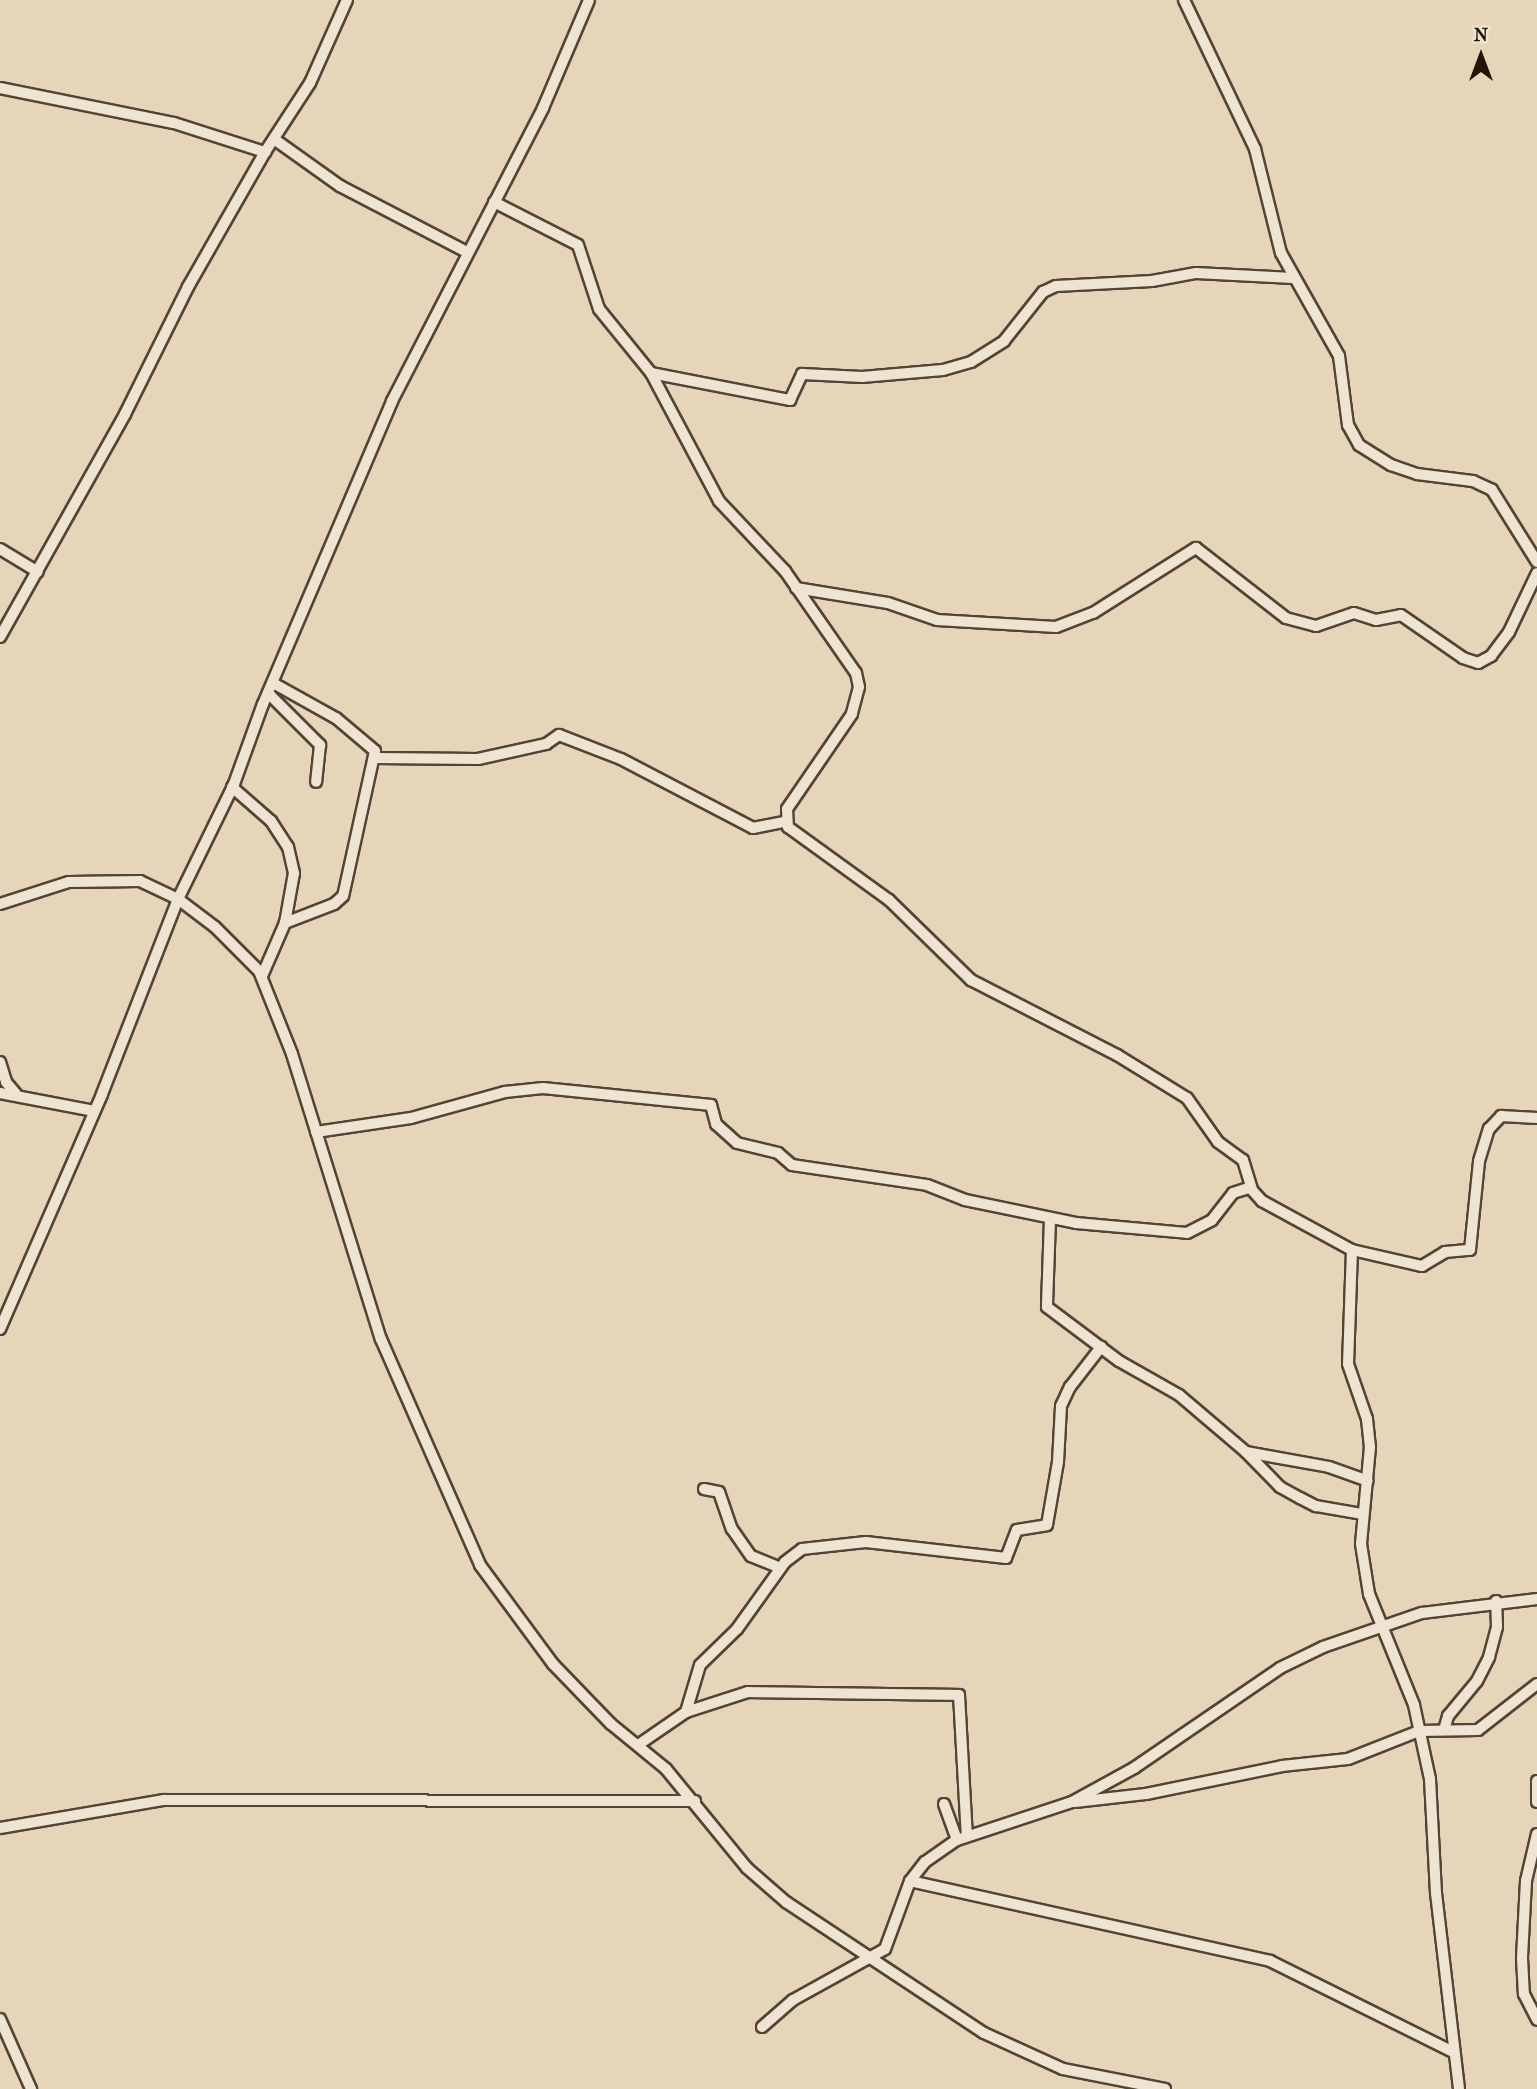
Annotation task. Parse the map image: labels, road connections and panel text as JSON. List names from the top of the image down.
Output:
{
  "north": "top"
}
